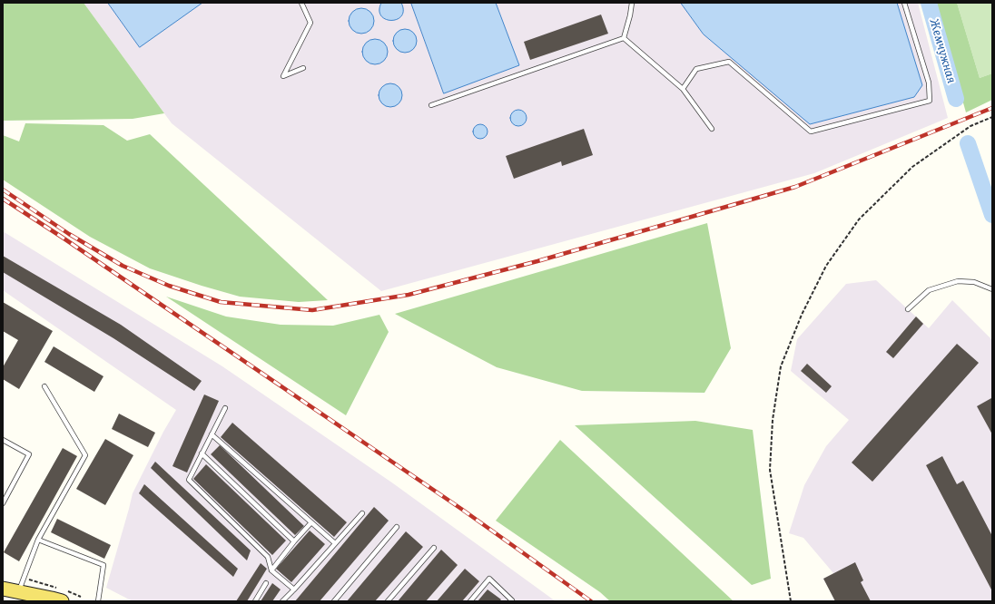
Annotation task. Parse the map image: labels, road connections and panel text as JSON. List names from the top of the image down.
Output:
{
  "water": ["Жемчужная"]
}
